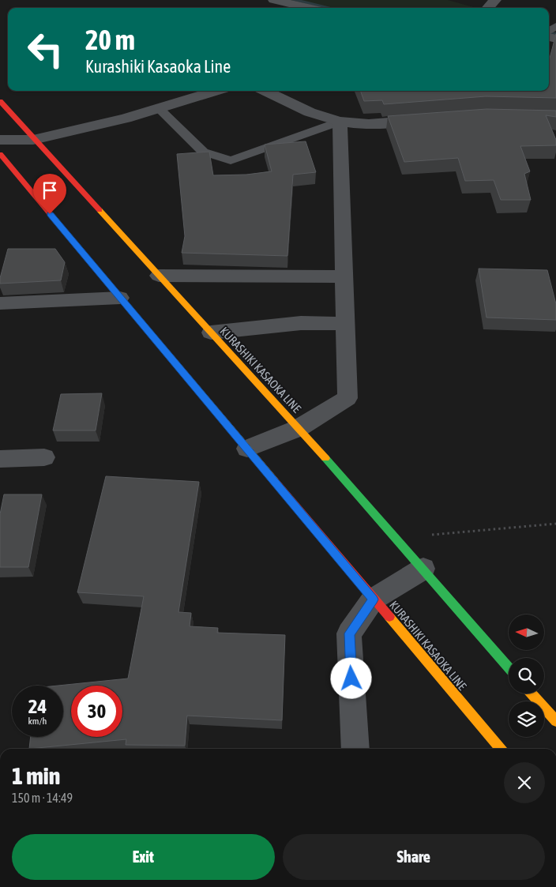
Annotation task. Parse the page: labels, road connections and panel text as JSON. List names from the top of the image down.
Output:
{
  "streets": {
    "main road": ["KURASHIKI KASAOKA LINE"]
  },
  "north": "left",
  "page": {
    "turn": ["20 m", "Kurashiki Kasaoka Line"],
    "speed": "24 km/h",
    "limit": "30",
    "heading": ["1 min", "150 m · 14:49"],
    "buttons": ["Exit", "Share"]
  }
}
